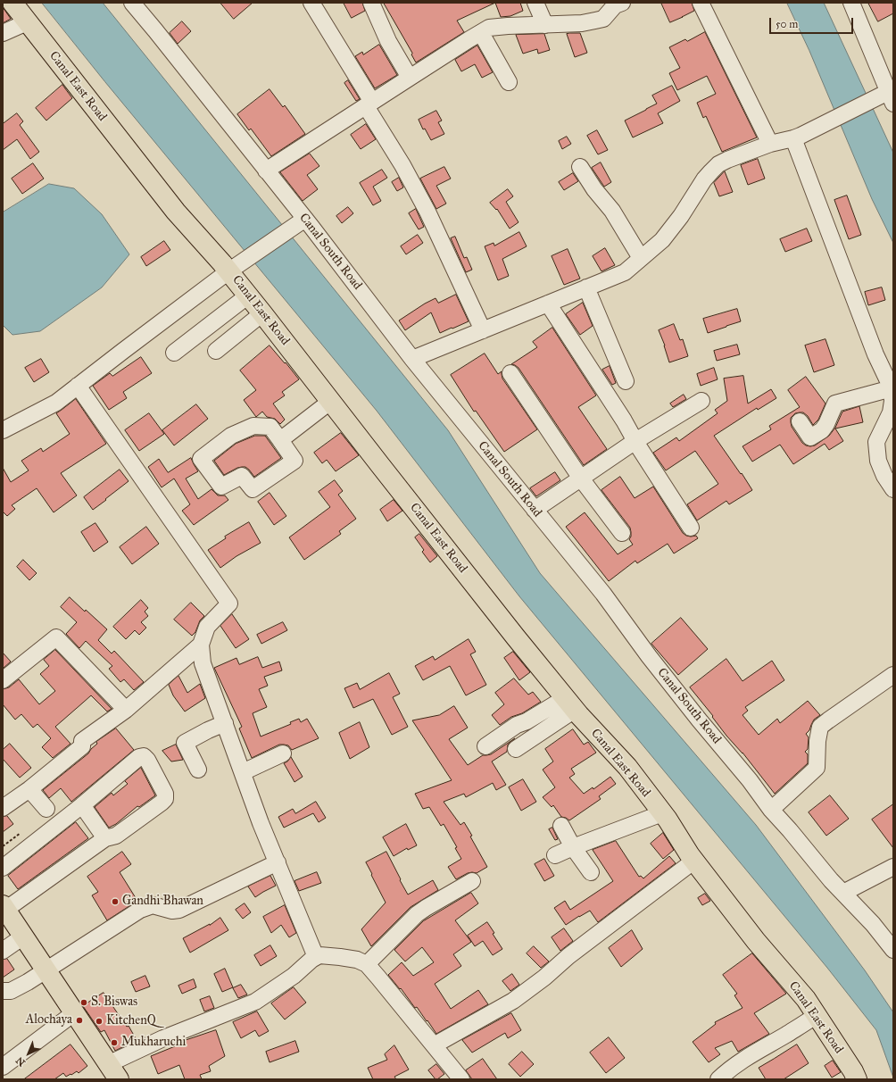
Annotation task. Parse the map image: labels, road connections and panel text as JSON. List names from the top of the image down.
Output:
{
  "streets": {
    "main road": ["Canal East Road"],
    "street": ["Canal South Road"]
  },
  "places": [
    "Gandhi Bhawan",
    "S. Biswas",
    "Alochaya",
    "KitchenQ",
    "Mukharuchi"
  ],
  "scale_bar": "50 m",
  "north": "bottom left"
}
